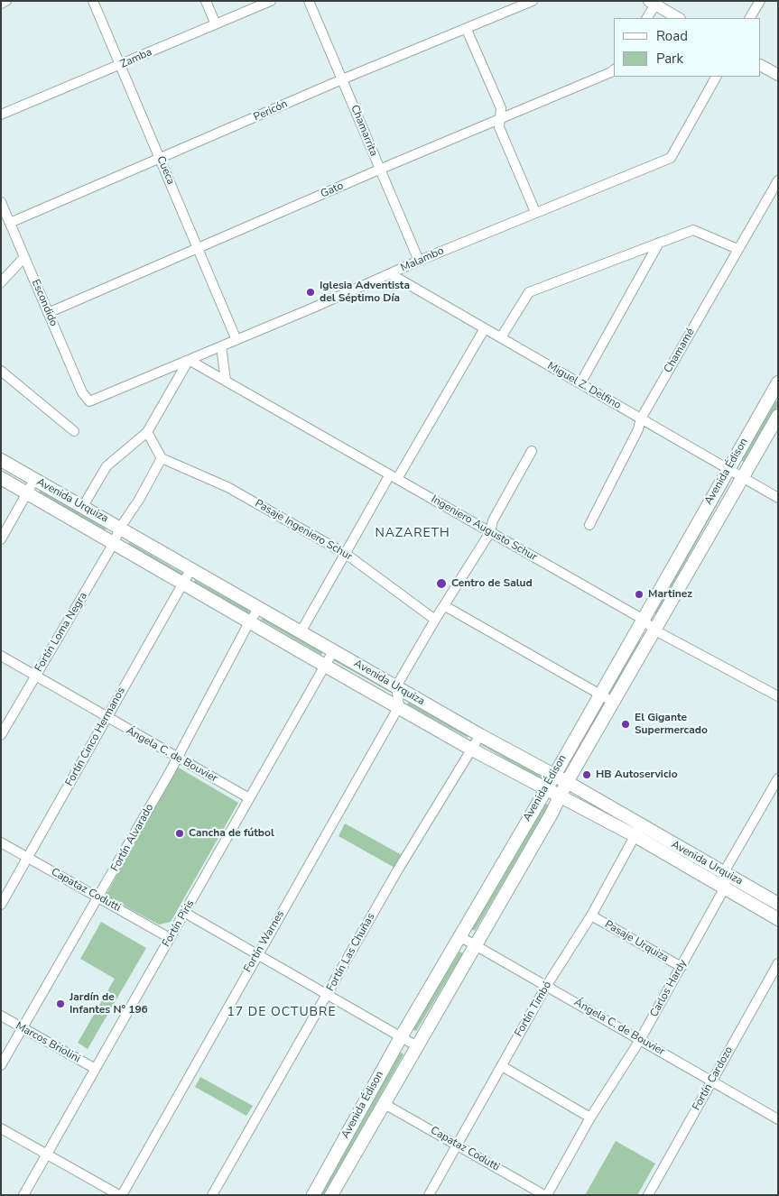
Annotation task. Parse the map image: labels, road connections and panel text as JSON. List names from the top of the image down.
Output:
{
  "streets": {
    "main road": ["Avenida Édison", "Avenida Urquiza"],
    "street": [
      "Zamba",
      "Pericón",
      "Chamarrita",
      "Cueca",
      "Gato",
      "Malambo",
      "Escondido",
      "Chamamé",
      "Miguel Z. Delfino",
      "Ingeniero Augusto Schur",
      "Pasaje Ingeniero Schur",
      "Fortín Loma Negra",
      "Fortín Cinco Hermanos",
      "Ángela C. de Bouvier",
      "Fortín Alvarado",
      "Capataz Codutti",
      "Fortín Piris",
      "Fortín Warnes",
      "Pasaje Urquiza",
      "Fortín Las Chuñas",
      "Carlos Hardy",
      "Fortín Timbó",
      "Marcos Briolini",
      "Fortín Cardozo"
    ]
  },
  "crossings": [
    ["Zamba", "Cueca"],
    ["Pericón", "Chamarrita"],
    ["Pericón", "Cueca"],
    ["Pericón", "Escondido"],
    ["Chamarrita", "Gato"],
    ["Chamarrita", "Malambo"],
    ["Cueca", "Gato"],
    ["Cueca", "Malambo"],
    ["Gato", "Escondido"],
    ["Malambo", "Escondido"],
    ["Malambo", "Miguel Z. Delfino"],
    ["Malambo", "Ingeniero Augusto Schur"],
    ["Chamamé", "Miguel Z. Delfino"],
    ["Miguel Z. Delfino", "Avenida Édison"],
    ["Avenida Édison", "Avenida Urquiza"],
    ["Avenida Édison", "Ingeniero Augusto Schur"],
    ["Avenida Édison", "Ángela C. de Bouvier"],
    ["Avenida Édison", "Capataz Codutti"],
    ["Avenida Urquiza", "Fortín Loma Negra"],
    ["Avenida Urquiza", "Fortín Cinco Hermanos"],
    ["Avenida Urquiza", "Fortín Alvarado"],
    ["Avenida Urquiza", "Fortín Piris"],
    ["Avenida Urquiza", "Fortín Warnes"],
    ["Avenida Urquiza", "Fortín Las Chuñas"],
    ["Avenida Urquiza", "Carlos Hardy"],
    ["Avenida Urquiza", "Fortín Timbó"],
    ["Pasaje Ingeniero Schur", "Fortín Loma Negra"],
    ["Fortín Loma Negra", "Ángela C. de Bouvier"],
    ["Fortín Cinco Hermanos", "Ángela C. de Bouvier"],
    ["Fortín Cinco Hermanos", "Capataz Codutti"],
    ["Ángela C. de Bouvier", "Fortín Alvarado"],
    ["Ángela C. de Bouvier", "Fortín Piris"],
    ["Ángela C. de Bouvier", "Carlos Hardy"],
    ["Ángela C. de Bouvier", "Fortín Timbó"],
    ["Ángela C. de Bouvier", "Fortín Cardozo"],
    ["Fortín Alvarado", "Capataz Codutti"],
    ["Fortín Alvarado", "Marcos Briolini"],
    ["Capataz Codutti", "Fortín Piris"],
    ["Capataz Codutti", "Carlos Hardy"],
    ["Capataz Codutti", "Fortín Timbó"],
    ["Fortín Piris", "Marcos Briolini"],
    ["Pasaje Urquiza", "Carlos Hardy"],
    ["Pasaje Urquiza", "Fortín Timbó"]
  ],
  "districts": ["NAZARETH", "17 DE OCTUBRE"],
  "places": [
    "Iglesia Adventista del Séptimo Día",
    "Centro de Salud",
    "Martinez",
    "El Gigante Supermercado",
    "HB Autoservicio",
    "Cancha de fútbol",
    "Jardín de Infantes N° 196"
  ],
  "legend": ["Road", "Park"]
}
